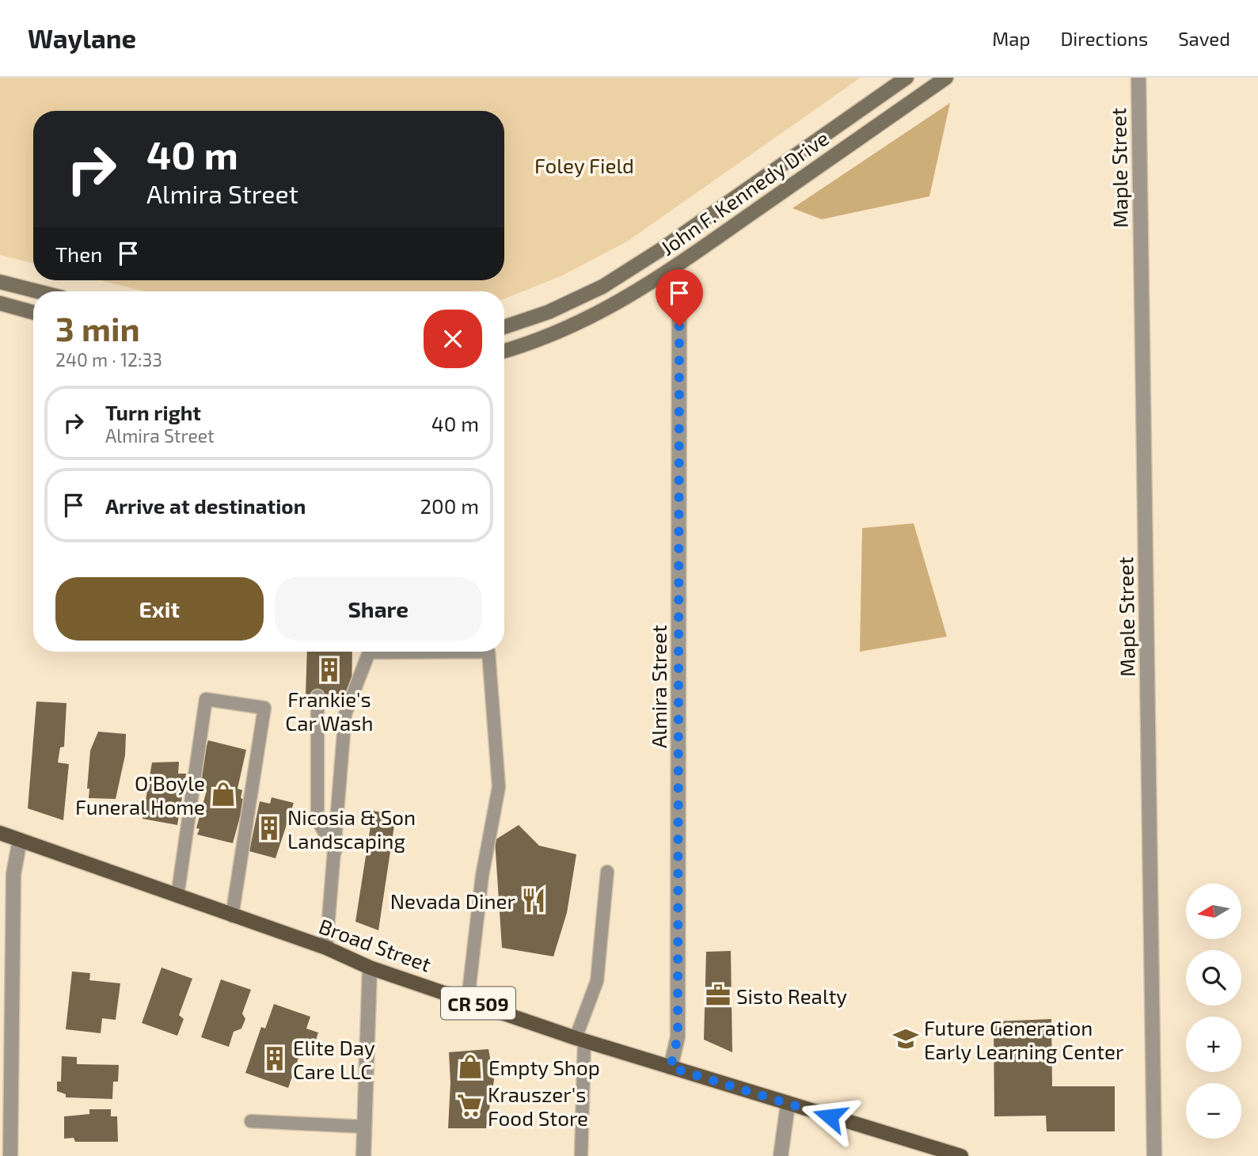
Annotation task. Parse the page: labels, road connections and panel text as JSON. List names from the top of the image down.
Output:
{
  "streets": {
    "main road": ["John F. Kennedy Drive", "Broad Street", "CR 509"],
    "street": ["Maple Street", "Almira Street"]
  },
  "crossings": [
    ["Almira Street", "Broad Street"]
  ],
  "parks": ["Foley Field"],
  "places": {
    "building": ["Frankie's Car Wash", "Nicosia & Son Landscaping", "Elite Day Care LLC"],
    "shop": ["O'Boyle Funeral Home", "Empty Shop"],
    "restaurant": ["Nevada Diner"],
    "office": ["Sisto Realty"],
    "school or university": ["Future Generation Early Learning Center"],
    "supermarket": ["Krauszer's Food Store"]
  },
  "north": "left",
  "page": {
    "header": "Waylane",
    "nav": ["Map", "Directions", "Saved"],
    "turn": ["40 m", "Almira Street"],
    "then": "Then",
    "heading": ["3 min", "240 m · 12:33"],
    "list": [
      {
        "name": "Turn right",
        "note": "Almira Street",
        "value": "40 m"
      },
      {
        "name": "Arrive at destination",
        "value": "200 m"
      }
    ],
    "buttons": ["Exit", "Share"],
    "map_buttons": ["+", "−"]
  }
}
